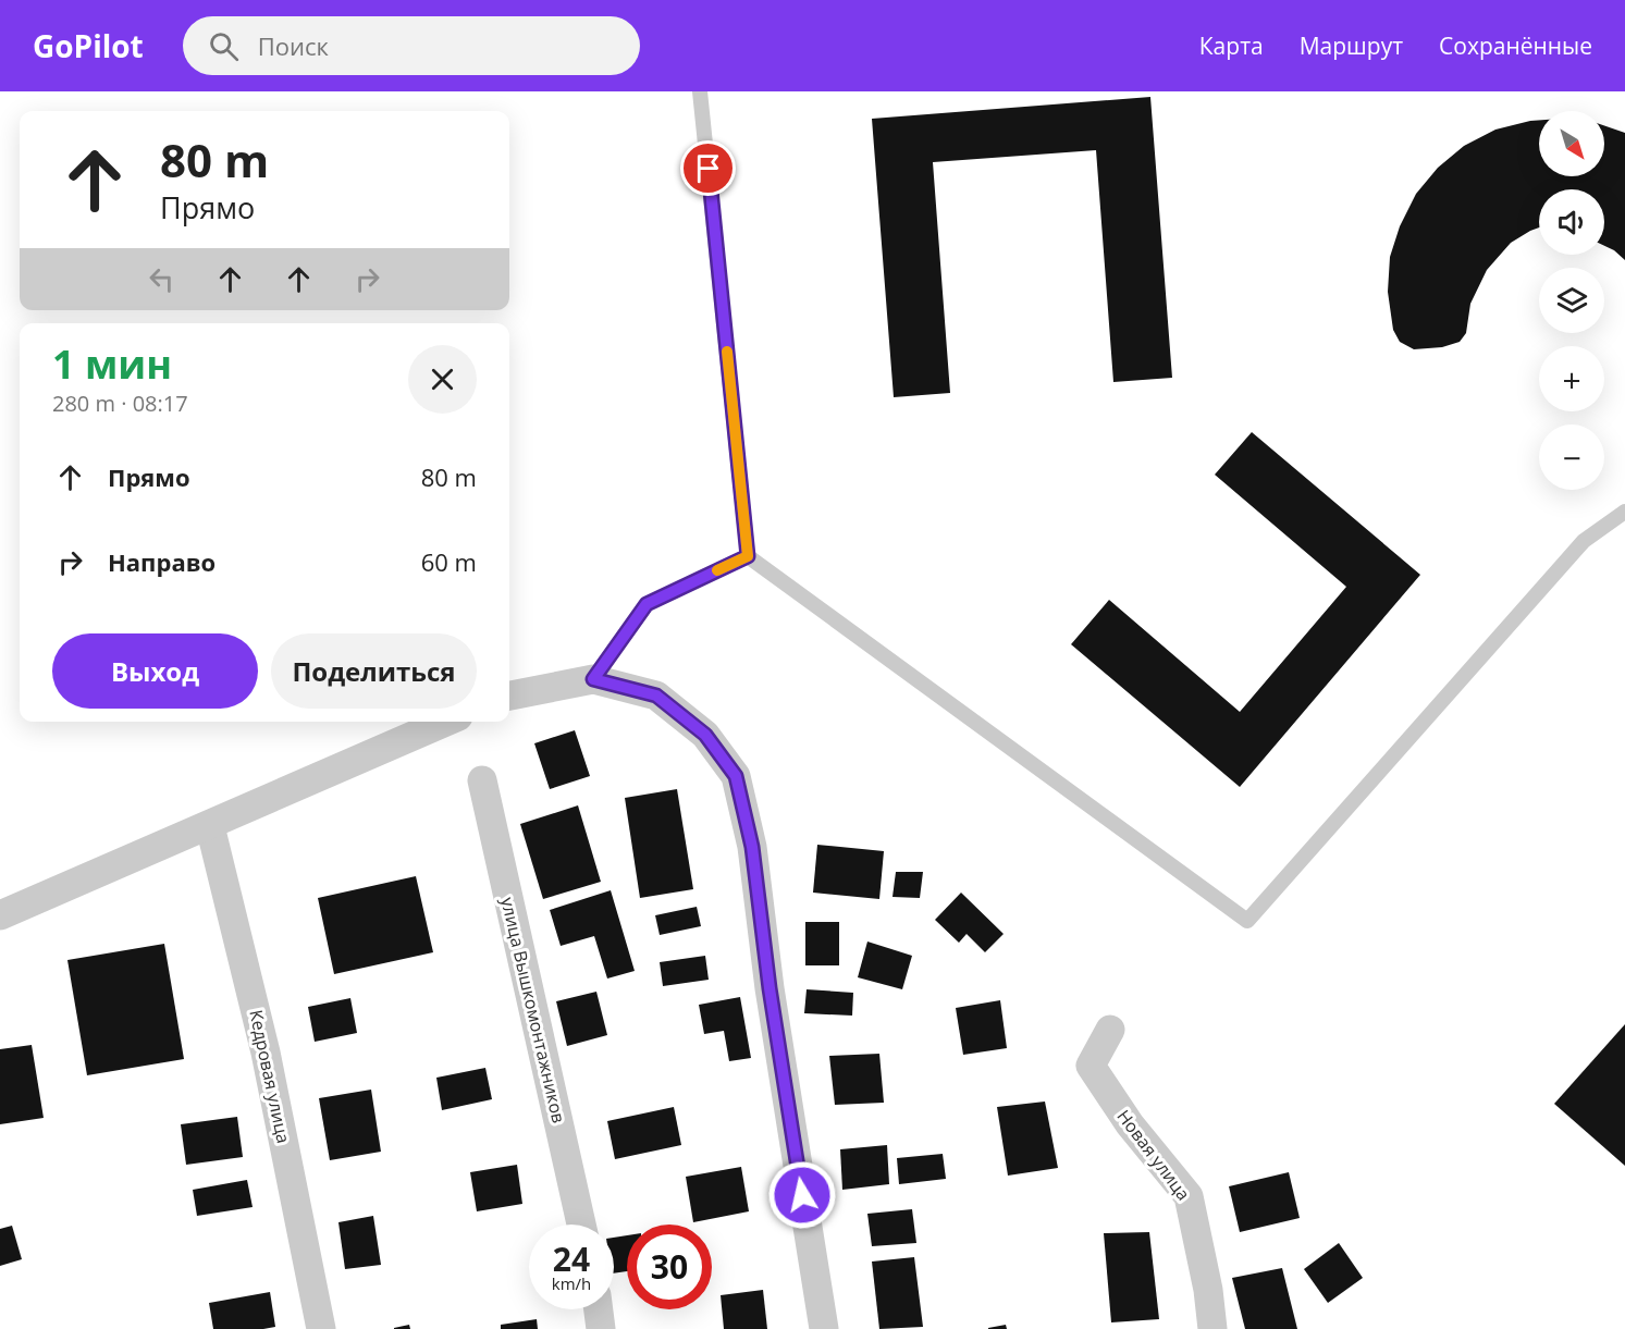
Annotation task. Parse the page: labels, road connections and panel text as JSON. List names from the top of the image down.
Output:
{
  "streets": {
    "street": ["улица Вышкомонтажников", "Кедровая улица", "Новая улица"]
  },
  "north": "bottom right",
  "page": {
    "header": "GoPilot",
    "search": "Поиск",
    "nav": ["Карта", "Маршрут", "Сохранённые"],
    "map_buttons": ["+", "−"],
    "turn": ["80 m", "Прямо"],
    "heading": ["1 мин", "280 m · 08:17"],
    "list": [
      {
        "name": "Прямо",
        "value": "80 m"
      },
      {
        "name": "Направо",
        "value": "60 m"
      }
    ],
    "buttons": ["Выход", "Поделиться"],
    "speed": "24 km/h",
    "limit": "30"
  }
}
